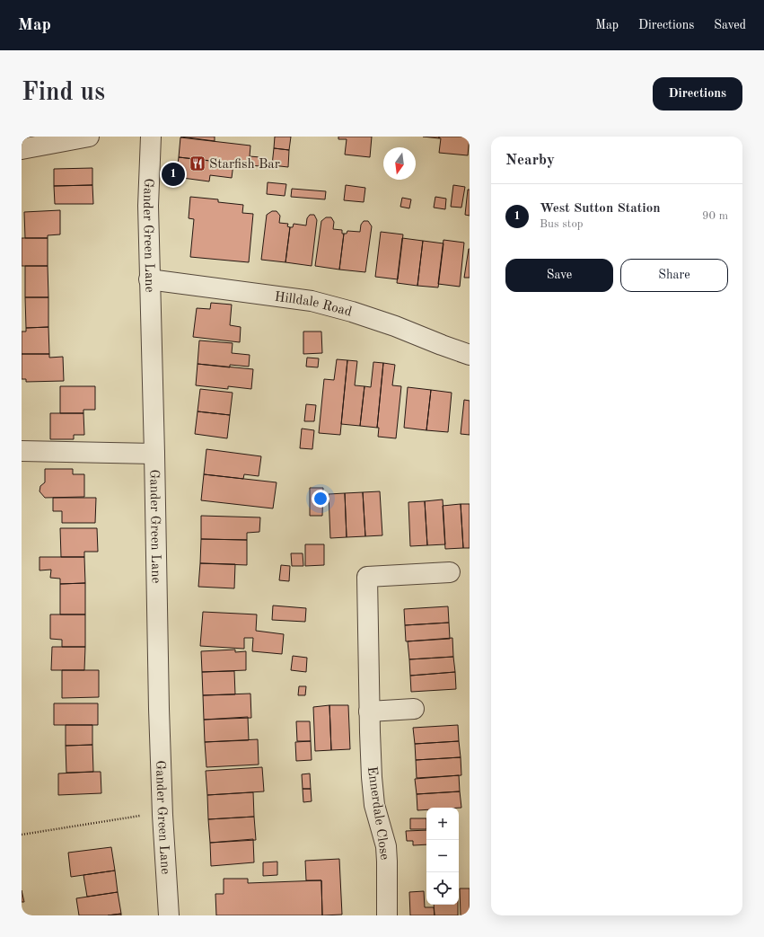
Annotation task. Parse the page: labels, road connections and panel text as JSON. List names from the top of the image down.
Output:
{
  "streets": {
    "street": ["Gander Green Lane", "Hilldale Road", "Ennerdale Close"]
  },
  "crossings": [
    ["Gander Green Lane", "Hilldale Road"]
  ],
  "places": {
    "restaurant": ["Starfish Bar"]
  },
  "north": "bottom",
  "page": {
    "header": "Map",
    "nav": ["Map", "Directions", "Saved"],
    "buttons": [
      "Directions",
      ["Save", "Share"]
    ],
    "title": "Find us",
    "heading": "Nearby",
    "pins": "1",
    "list": [
      {
        "mark": "1",
        "name": "West Sutton Station",
        "note": "Bus stop",
        "value": "90 m"
      }
    ],
    "map_buttons": ["+", "−"]
  }
}
